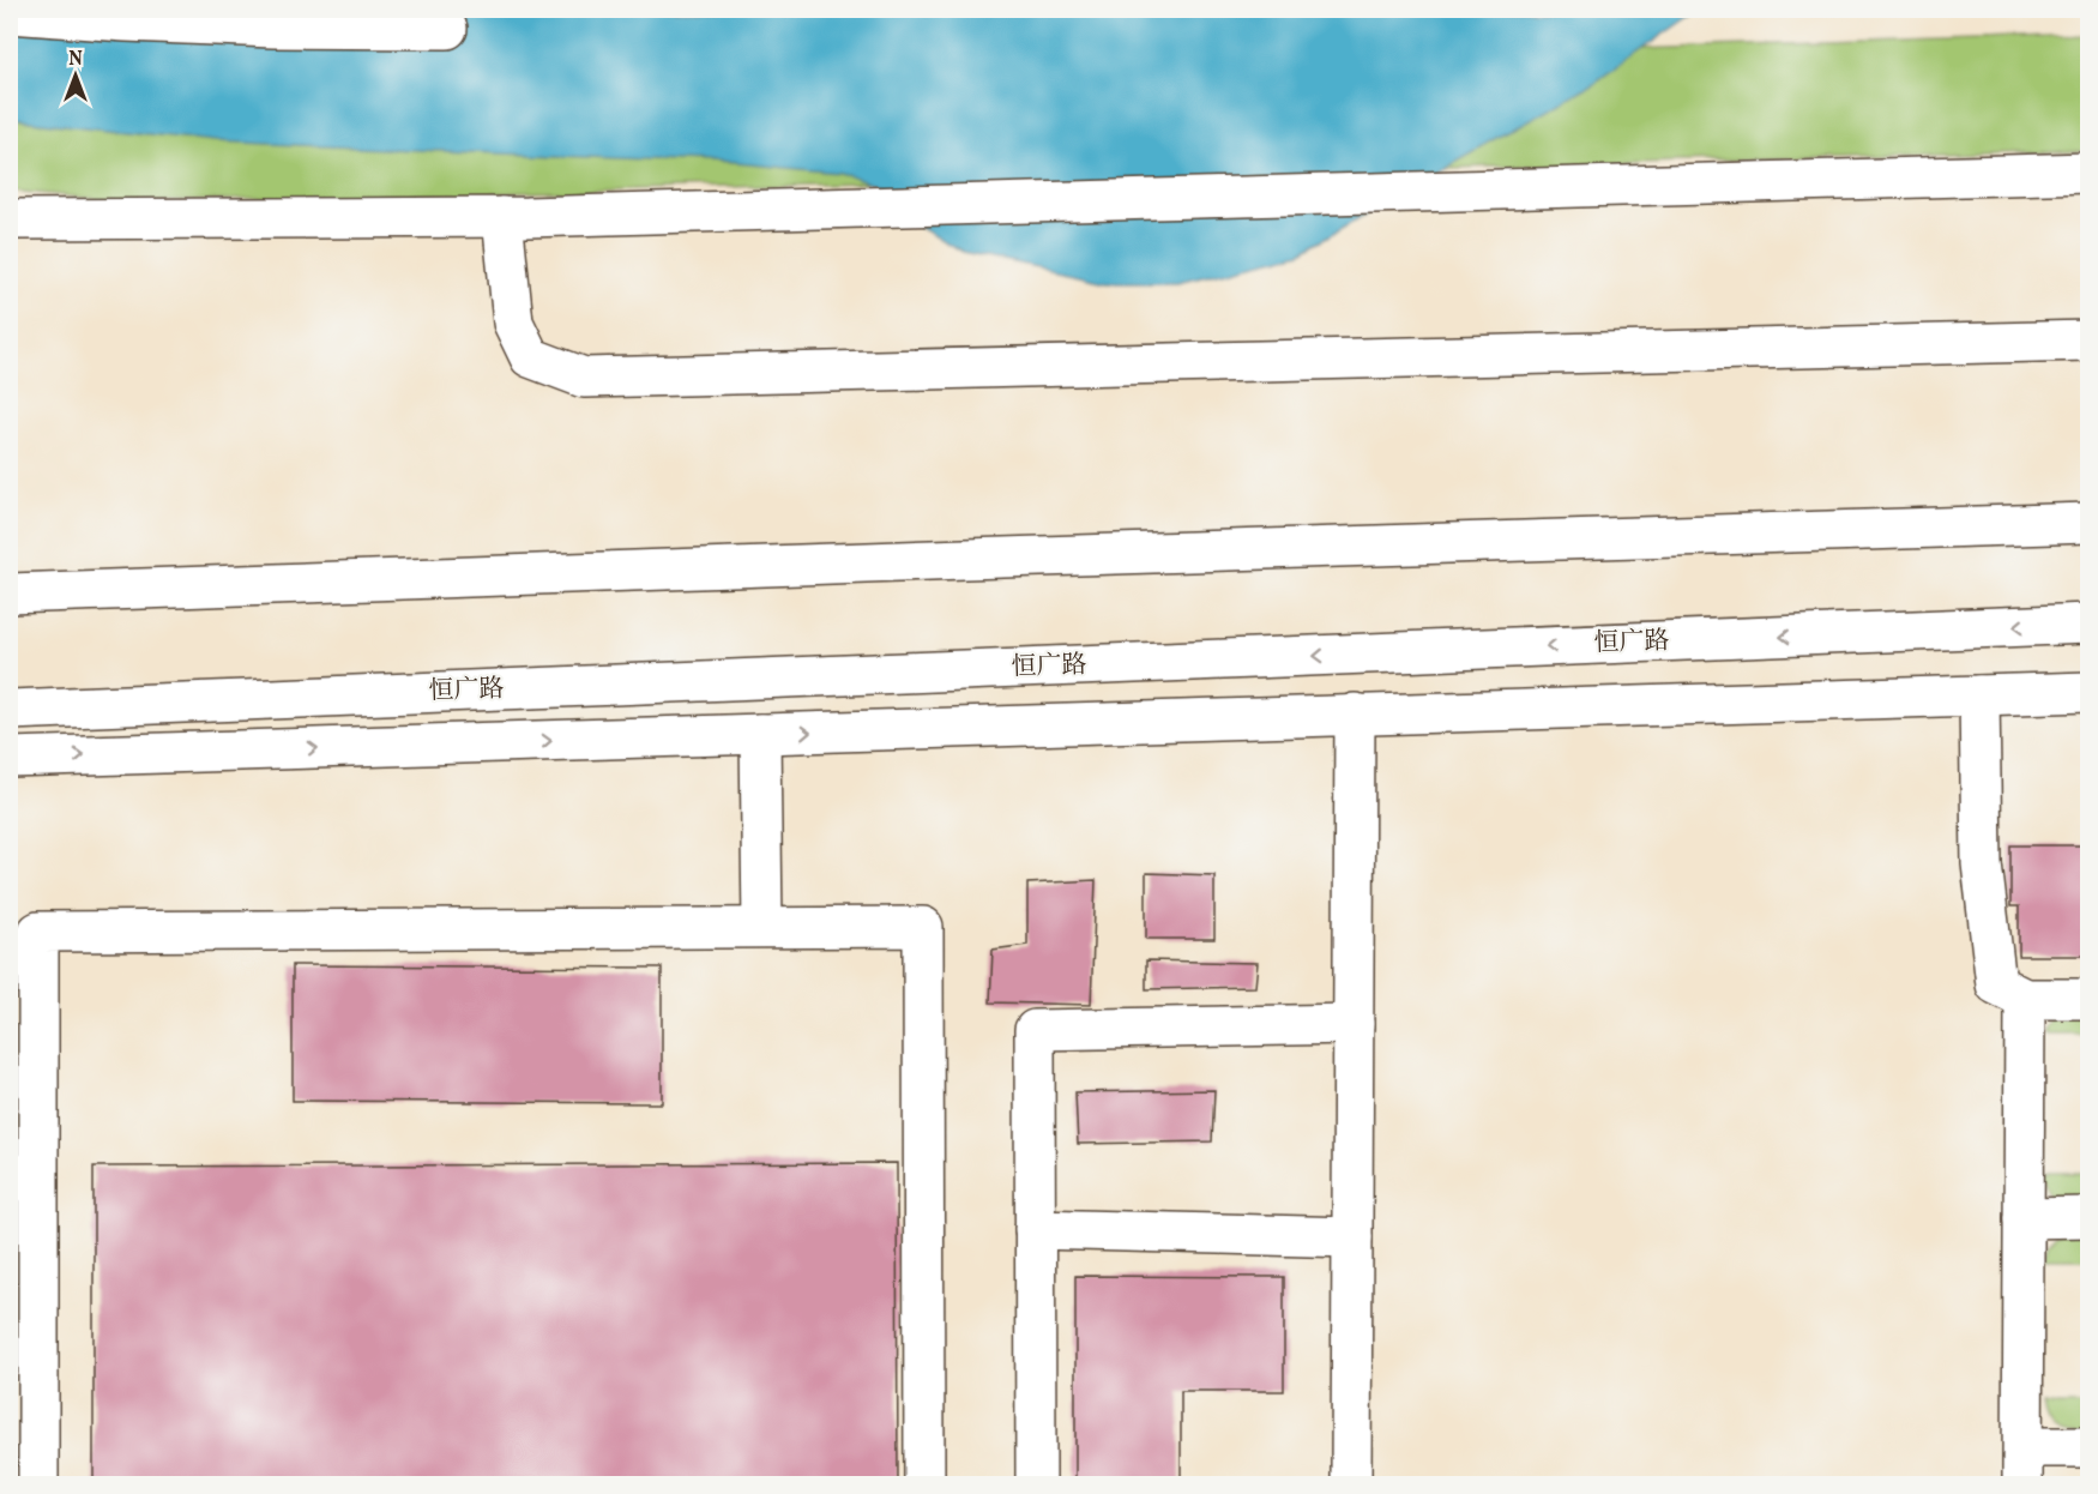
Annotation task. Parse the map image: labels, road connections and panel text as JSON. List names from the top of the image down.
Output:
{
  "streets": {
    "street": ["恒广路"]
  },
  "north": "top"
}
